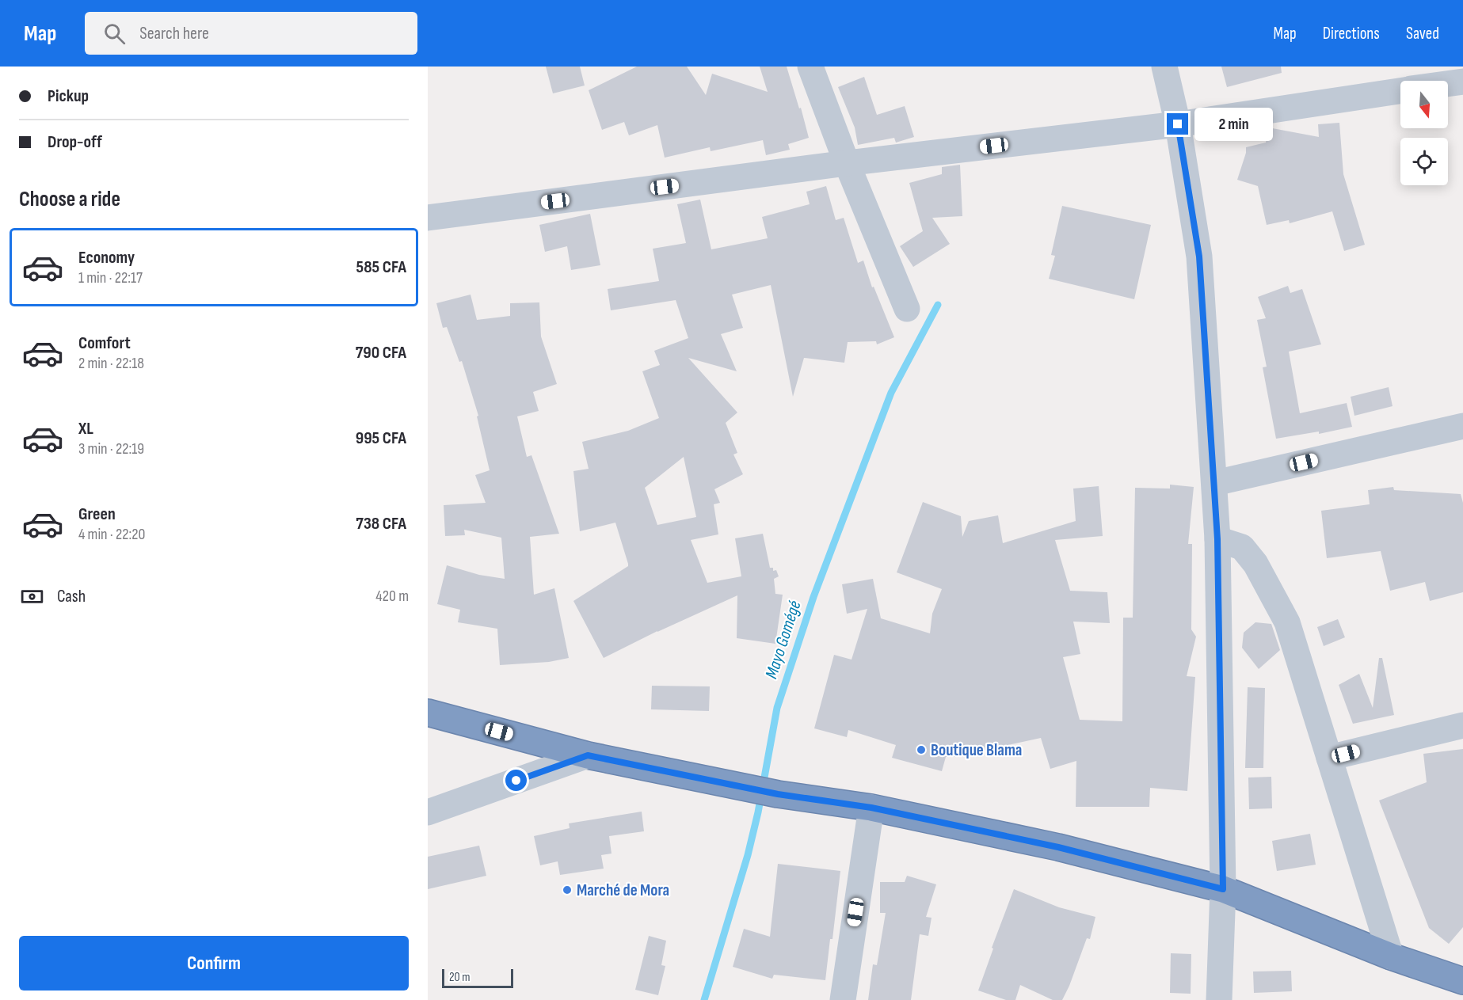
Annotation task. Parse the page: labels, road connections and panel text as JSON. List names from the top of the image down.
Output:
{
  "water": ["Mayo Gomégé"],
  "places": ["Boutique Blama", "Marché de Mora"],
  "scale_bar": "20 m",
  "north": "bottom",
  "page": {
    "header": "Map",
    "search": "Search here",
    "nav": ["Map", "Directions", "Saved"],
    "banner": ["Pickup", "Drop-off"],
    "bubble": "2 min",
    "heading": "Choose a ride",
    "list": [
      {
        "name": "Economy",
        "note": "1 min · 22:17",
        "value": "585 CFA"
      },
      {
        "name": "Comfort",
        "note": "2 min · 22:18",
        "value": "790 CFA"
      },
      {
        "name": "XL",
        "note": "3 min · 22:19",
        "value": "995 CFA"
      },
      {
        "name": "Green",
        "note": "4 min · 22:20",
        "value": "738 CFA"
      }
    ],
    "pay": ["Cash", "420 m"],
    "buttons": "Confirm",
    "scale": "20 m"
  }
}
